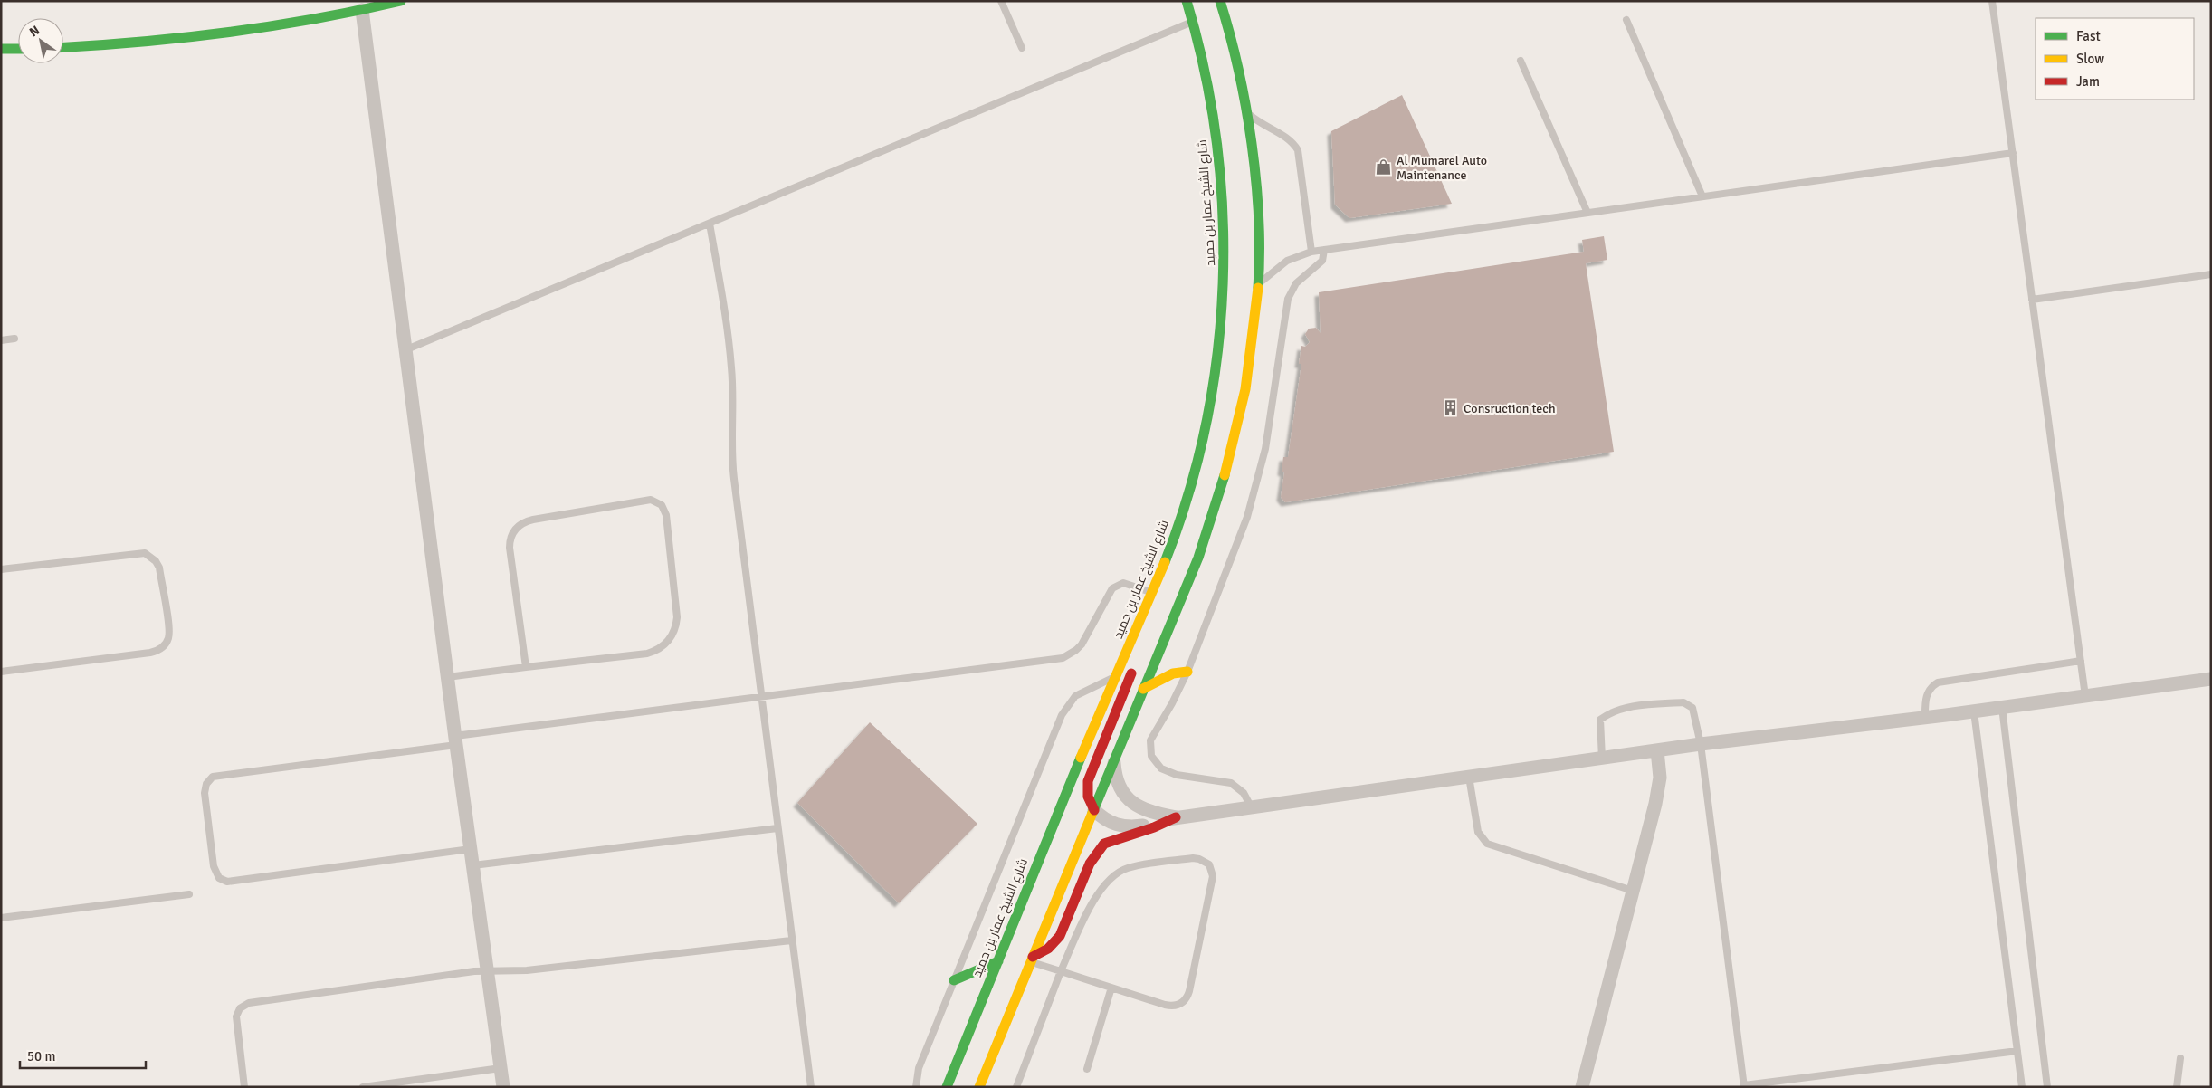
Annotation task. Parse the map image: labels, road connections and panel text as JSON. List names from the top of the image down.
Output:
{
  "streets": {
    "street": ["شارع الشيخ عمار بن حميد"]
  },
  "places": {
    "shop": ["Al Mumarel Auto Maintenance"],
    "building": ["Consruction tech"]
  },
  "legend": ["Fast", "Slow", "Jam"],
  "scale_bar": "50 m",
  "north": "top left"
}
